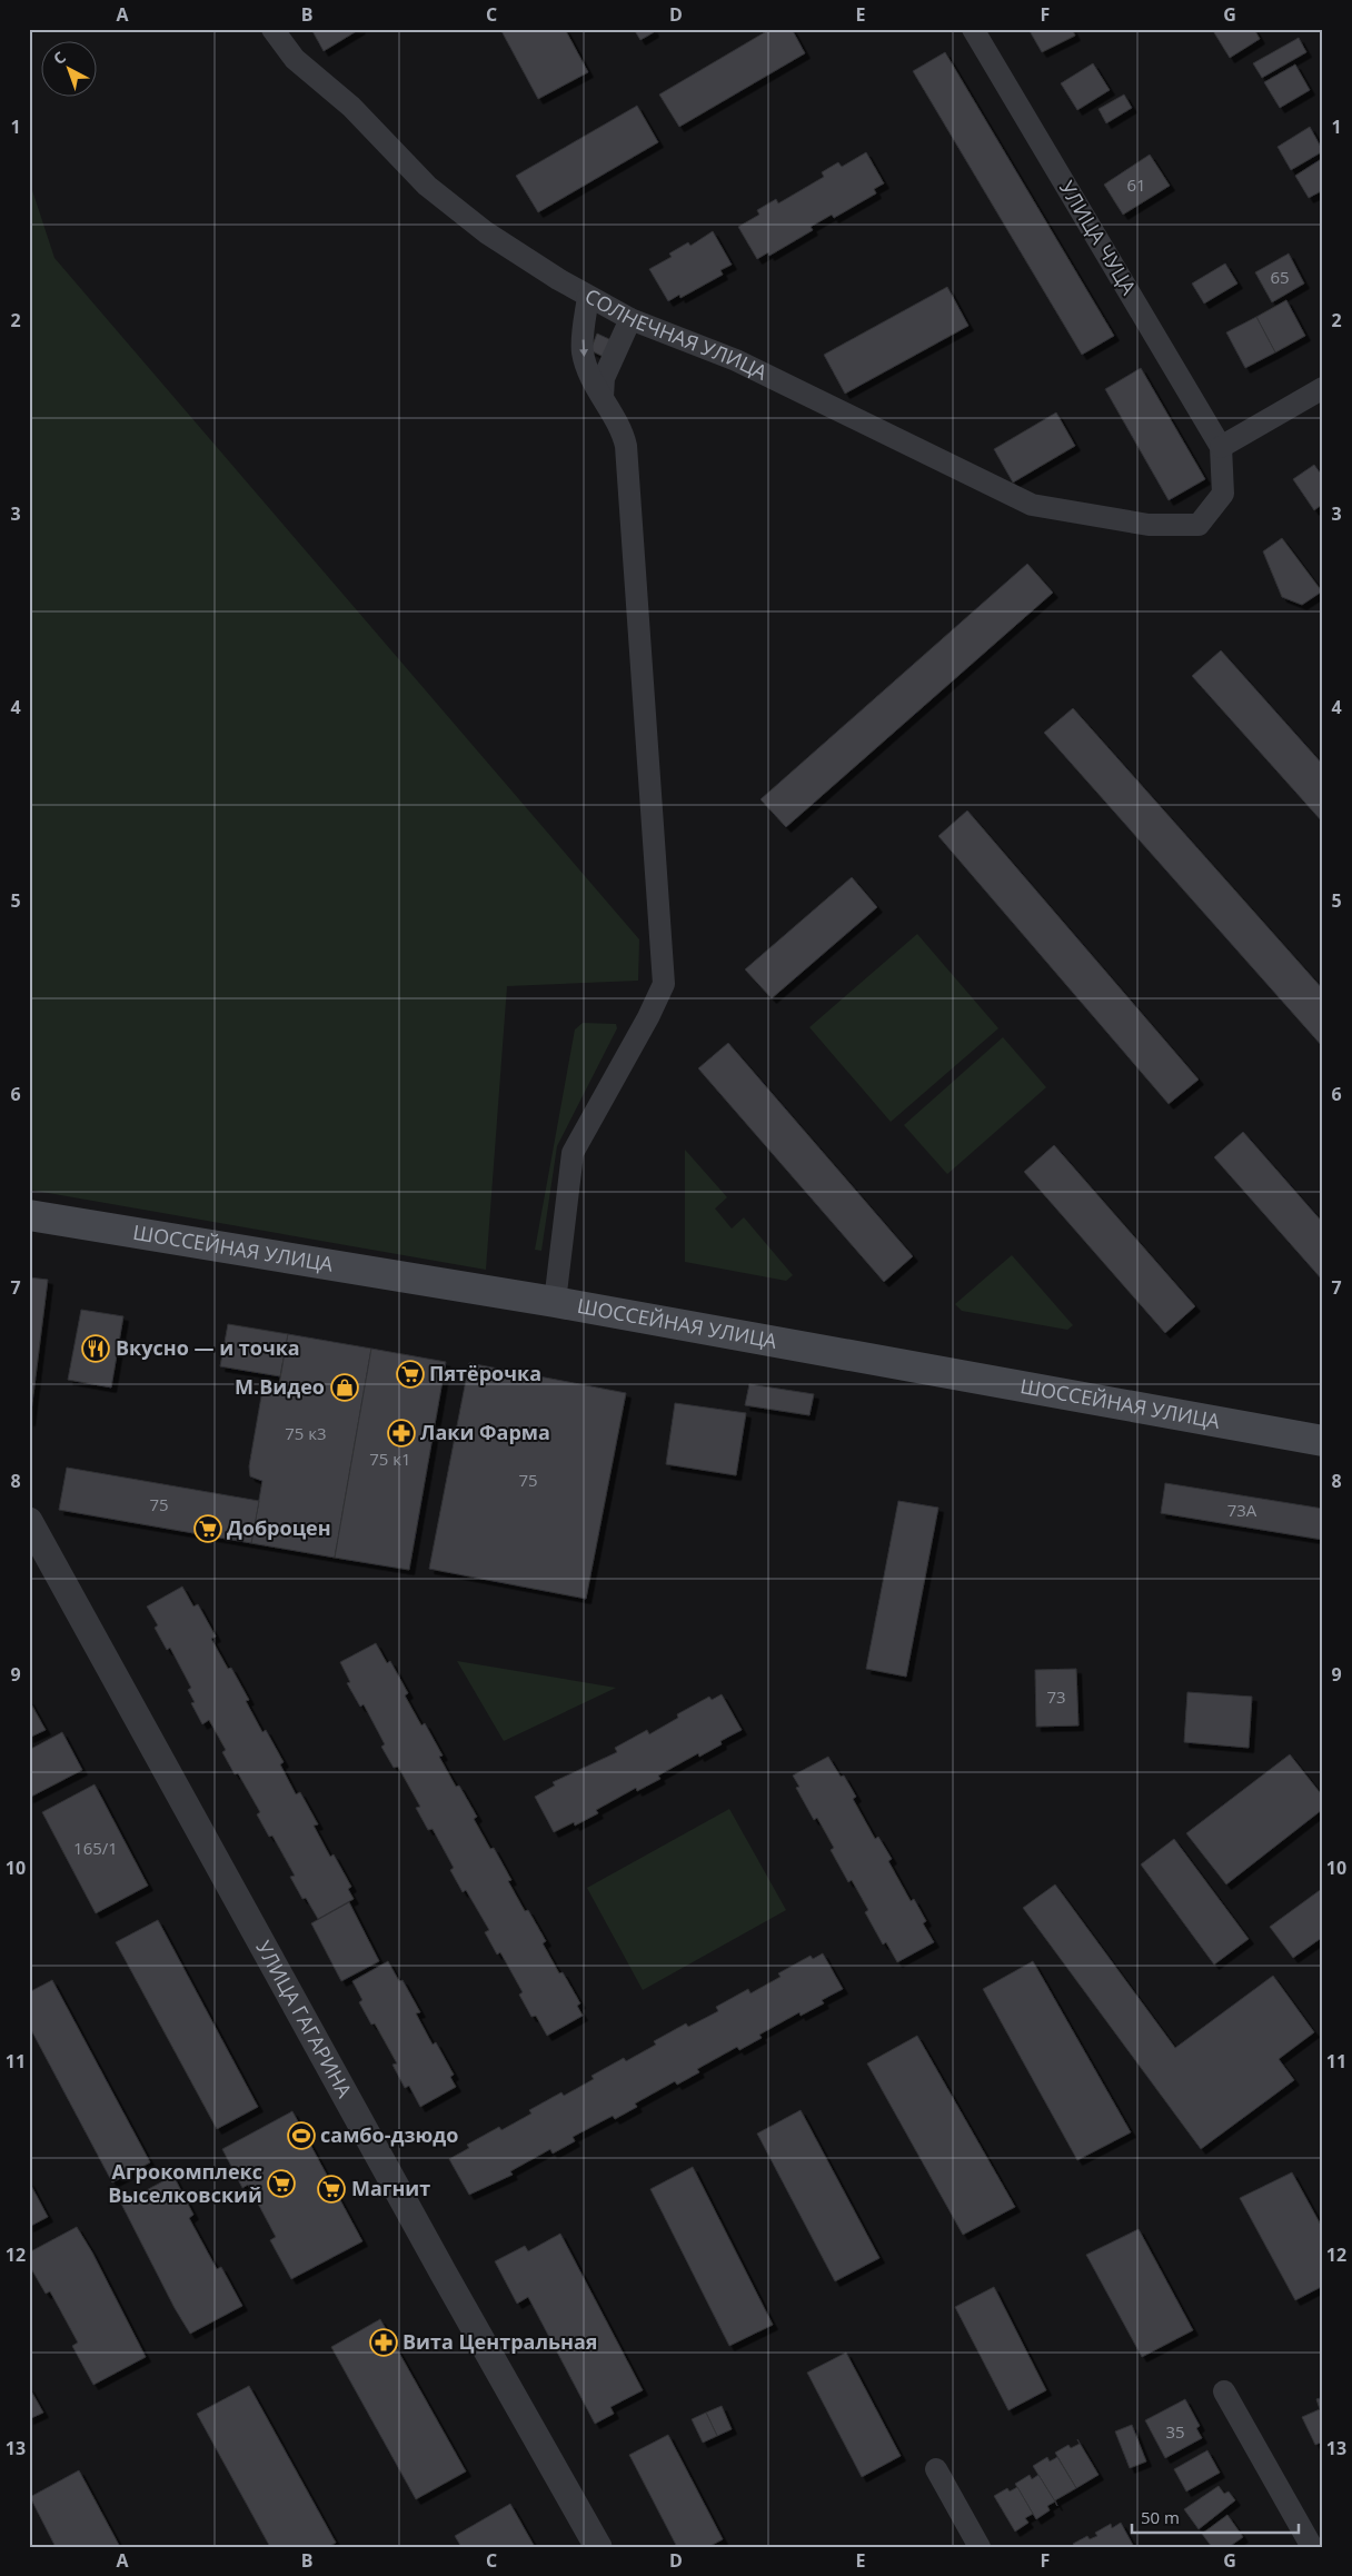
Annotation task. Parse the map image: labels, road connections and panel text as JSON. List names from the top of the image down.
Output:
{
  "streets": {
    "main road": ["ШОССЕЙНАЯ УЛИЦА"],
    "street": ["УЛИЦА ЧУЦА", "СОЛНЕЧНАЯ УЛИЦА", "УЛИЦА ГАГАРИНА"]
  },
  "crossings": [
    ["УЛИЦА ЧУЦА", "СОЛНЕЧНАЯ УЛИЦА"]
  ],
  "places": {
    "restaurant": ["Вкусно — и точка"],
    "supermarket": [
      "Пятёрочка",
      "Доброцен",
      "Агрокомплекс Выселковский",
      "Магнит"
    ],
    "shop": ["М.Видео"],
    "pharmacy": ["Лаки Фарма", "Вита Центральная"],
    "sports": ["самбо-дзюдо"]
  },
  "house_numbers": [
    "61",
    "65",
    "75 к3",
    "75 к1",
    "75",
    "75",
    "73А",
    "73",
    "165/1",
    "35"
  ],
  "scale_bar": "50 m",
  "north": "top left",
  "grid": {
    "columns": [
      "A",
      "B",
      "C",
      "D",
      "E",
      "F",
      "G"
    ],
    "rows": [
      "1",
      "2",
      "3",
      "4",
      "5",
      "6",
      "7",
      "8",
      "9",
      "10",
      "11",
      "12",
      "13"
    ]
  }
}
